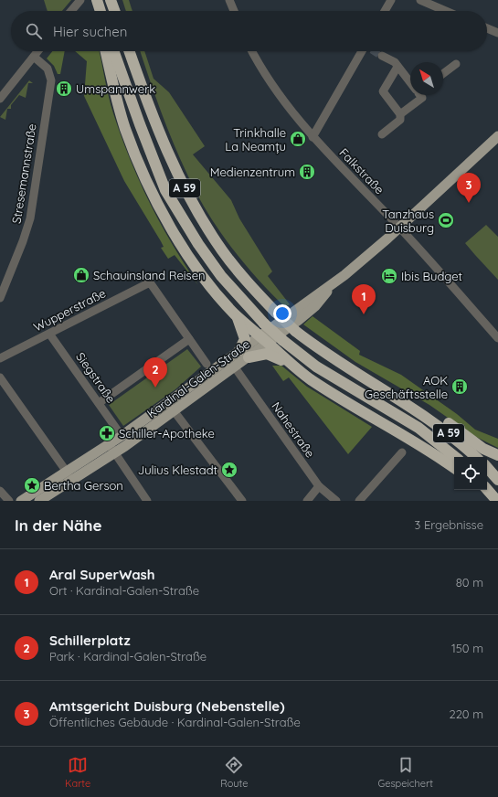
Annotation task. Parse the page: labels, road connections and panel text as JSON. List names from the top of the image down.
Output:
{
  "streets": {
    "highway": ["A 59"],
    "main road": ["Kardinal-Galen-Straße"],
    "street": [
      "Falkstraße",
      "Stresemannstraße",
      "Wupperstraße",
      "Siegstraße",
      "Nahestraße"
    ]
  },
  "crossings": [
    ["Falkstraße", "Kardinal-Galen-Straße"],
    ["Wupperstraße", "Siegstraße"],
    ["Siegstraße", "Kardinal-Galen-Straße"],
    ["Kardinal-Galen-Straße", "Nahestraße"]
  ],
  "places": {
    "building": ["Umspannwerk", "Medienzentrum", "AOK Geschäftsstelle"],
    "shop": ["Trinkhalle La Neamțu", "Schauinsland Reisen"],
    "sports": ["Tanzhaus Duisburg"],
    "hotel": ["Ibis Budget"],
    "pharmacy": ["Schiller-Apotheke"],
    "place": ["Julius Klestadt", "Bertha Gerson"]
  },
  "north": "top left",
  "page": {
    "search": "Hier suchen",
    "pins": ["3", "1", "2"],
    "heading": ["In der Nähe", "3 Ergebnisse"],
    "list": [
      {
        "mark": "1",
        "name": "Aral SuperWash",
        "note": "Ort · Kardinal-Galen-Straße",
        "value": "80 m"
      },
      {
        "mark": "2",
        "name": "Schillerplatz",
        "note": "Park · Kardinal-Galen-Straße",
        "value": "150 m"
      },
      {
        "mark": "3",
        "name": "Amtsgericht Duisburg (Nebenstelle)",
        "note": "Öffentliches Gebäude · Kardinal-Galen-Straße",
        "value": "220 m"
      }
    ],
    "nav": ["Karte", "Route", "Gespeichert"]
  }
}
